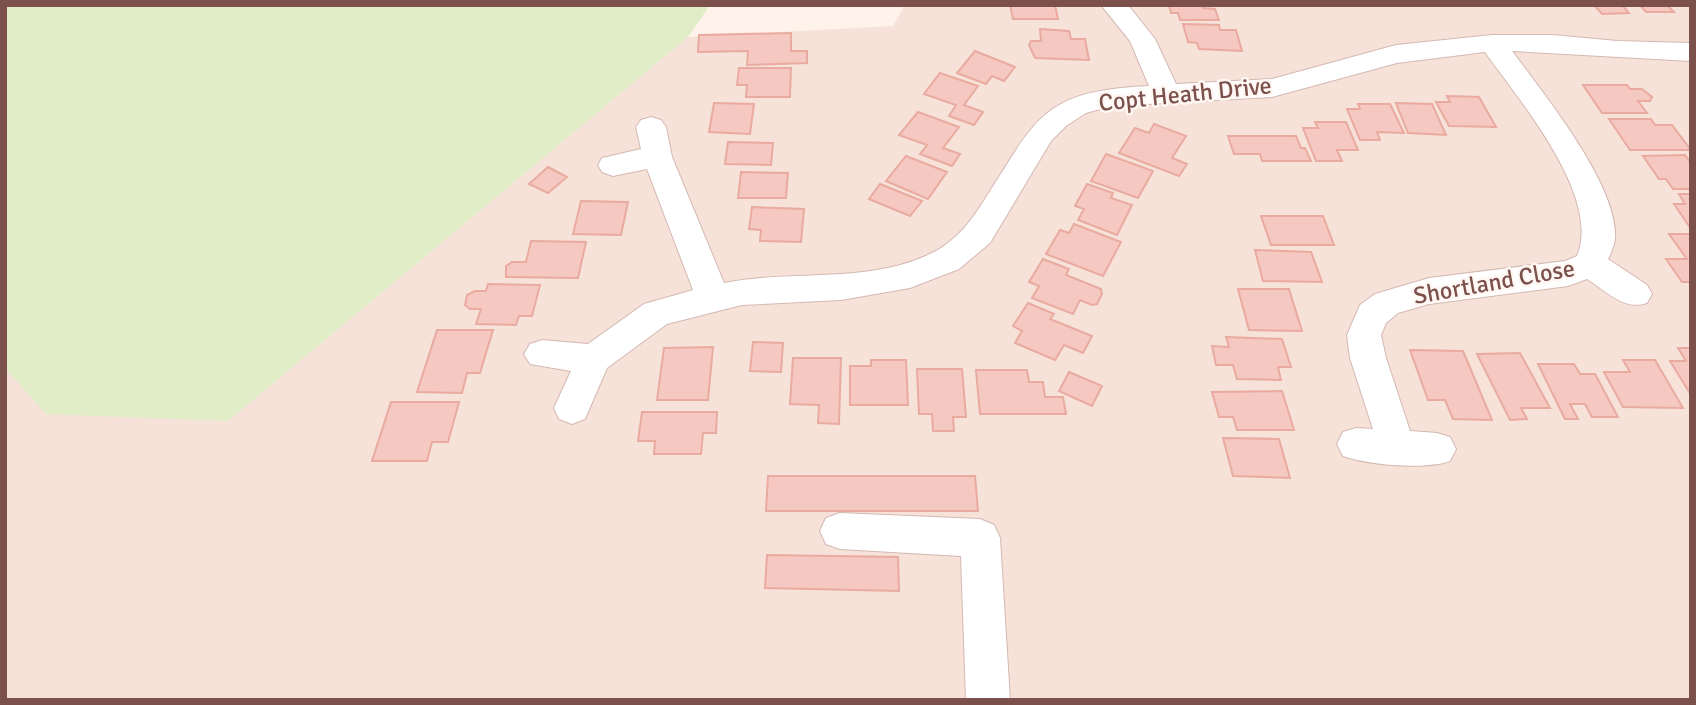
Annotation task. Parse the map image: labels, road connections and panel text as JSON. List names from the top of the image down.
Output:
{
  "streets": {
    "street": ["Copt Heath Drive", "Shortland Close"]
  },
  "crossings": [
    ["Copt Heath Drive", "Shortland Close"]
  ]
}
